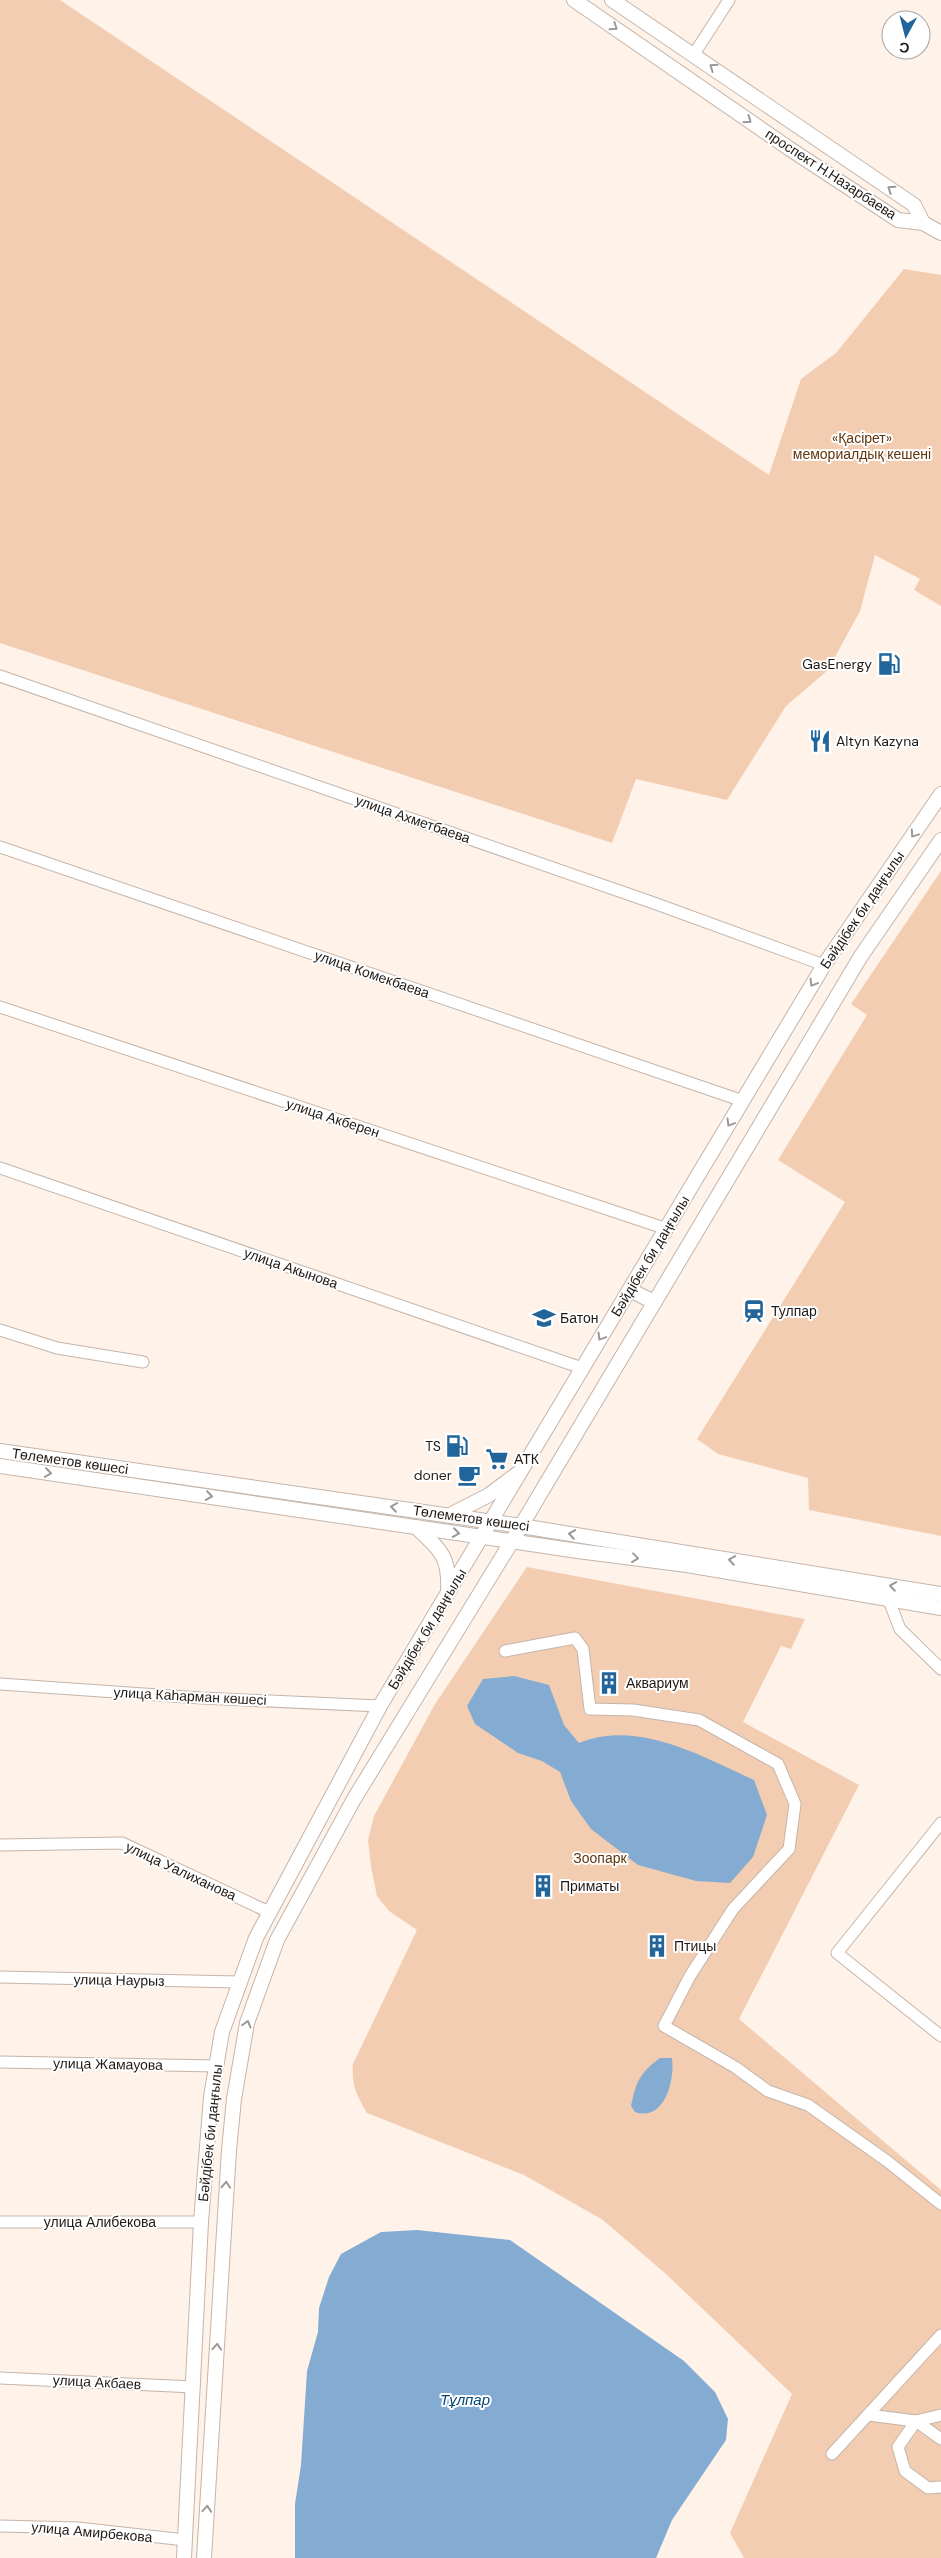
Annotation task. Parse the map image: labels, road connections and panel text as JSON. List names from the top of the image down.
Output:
{
  "streets": {
    "main road": ["проспект Н.Назарбаева", "Бәйдібек би даңғылы", "Төлеметов көшесі"],
    "street": [
      "улица Ахметбаева",
      "улица Комекбаева",
      "улица Акберен",
      "улица Акынова",
      "улица Каһарман көшесі",
      "улица Уалиханова",
      "улица Наурыз",
      "улица Жамауова",
      "улица Алибекова",
      "улица Акбаев",
      "улица Амирбекова"
    ]
  },
  "crossings": [
    ["улица Ахметбаева", "Бәйдібек би даңғылы"],
    ["Бәйдібек би даңғылы", "улица Комекбаева"],
    ["Бәйдібек би даңғылы", "улица Акберен"],
    ["Бәйдібек би даңғылы", "улица Акынова"],
    ["Бәйдібек би даңғылы", "Төлеметов көшесі"],
    ["Бәйдібек би даңғылы", "улица Каһарман көшесі"],
    ["Бәйдібек би даңғылы", "улица Уалиханова"],
    ["Бәйдібек би даңғылы", "улица Наурыз"],
    ["Бәйдібек би даңғылы", "улица Жамауова"],
    ["Бәйдібек би даңғылы", "улица Алибекова"],
    ["Бәйдібек би даңғылы", "улица Акбаев"],
    ["Бәйдібек би даңғылы", "улица Амирбекова"]
  ],
  "water": ["Тұлпар"],
  "parks": ["«Қасірет» мемориалдық кешені", "Зоопарк"],
  "places": {
    "fuel station": ["GasEnergy", "TS"],
    "restaurant": ["Altyn Kazyna"],
    "station": ["Тулпар"],
    "school or university": ["Батон"],
    "supermarket": ["АТК"],
    "cafe": ["doner"],
    "building": ["Аквариум", "Приматы", "Птицы"]
  },
  "north": "bottom"
}
